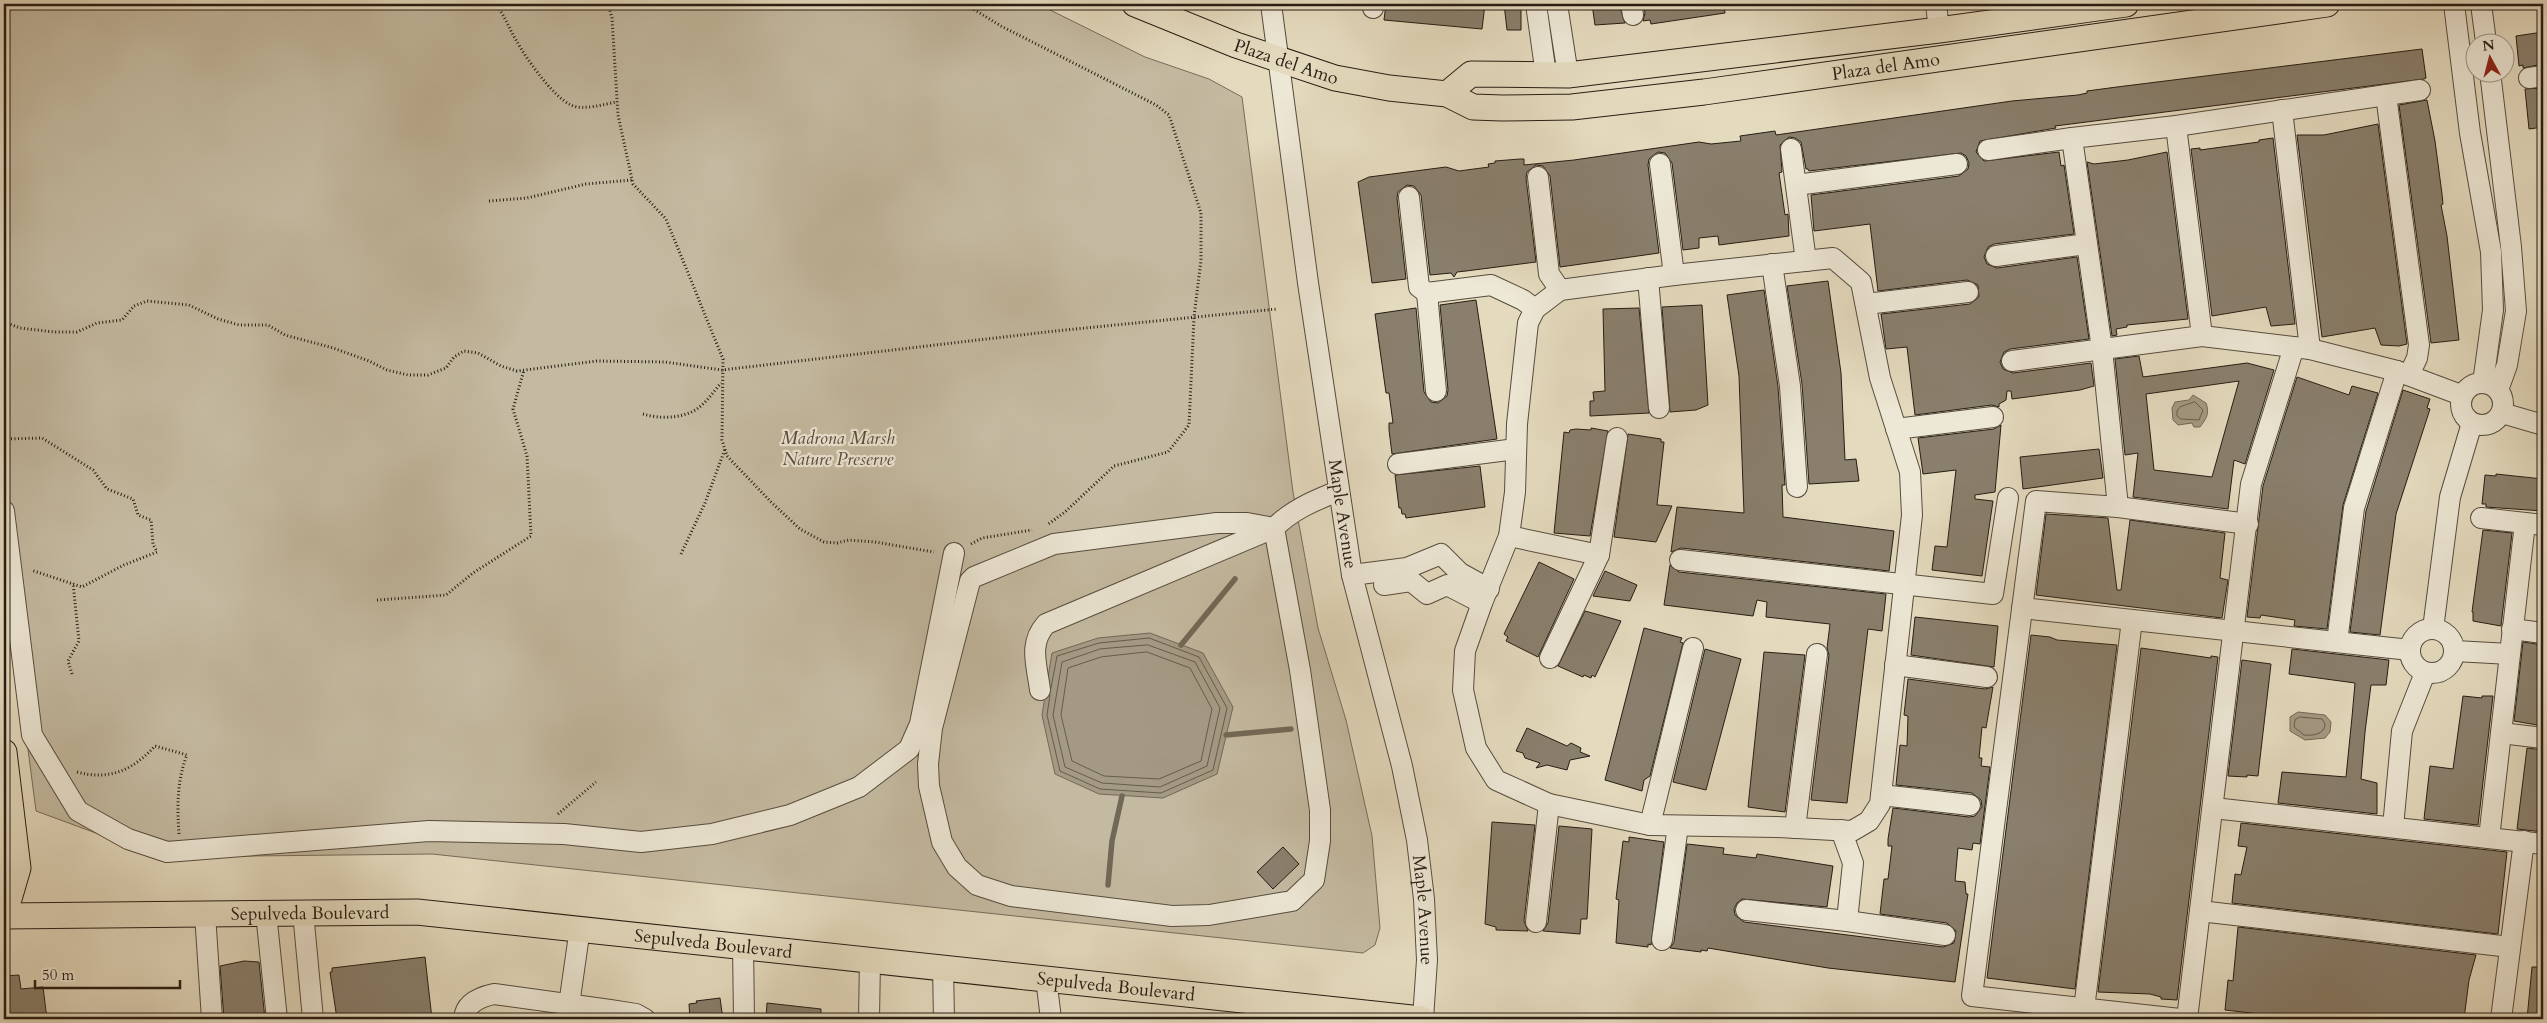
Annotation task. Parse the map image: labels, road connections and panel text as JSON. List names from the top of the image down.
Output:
{
  "streets": {
    "main road": ["Plaza del Amo", "Sepulveda Boulevard"],
    "street": ["Maple Avenue"]
  },
  "crossings": [
    ["Plaza del Amo", "Maple Avenue"],
    ["Maple Avenue", "Sepulveda Boulevard"]
  ],
  "parks": ["Madrona Marsh Nature Preserve"],
  "scale_bar": "50 m",
  "north": "top"
}
